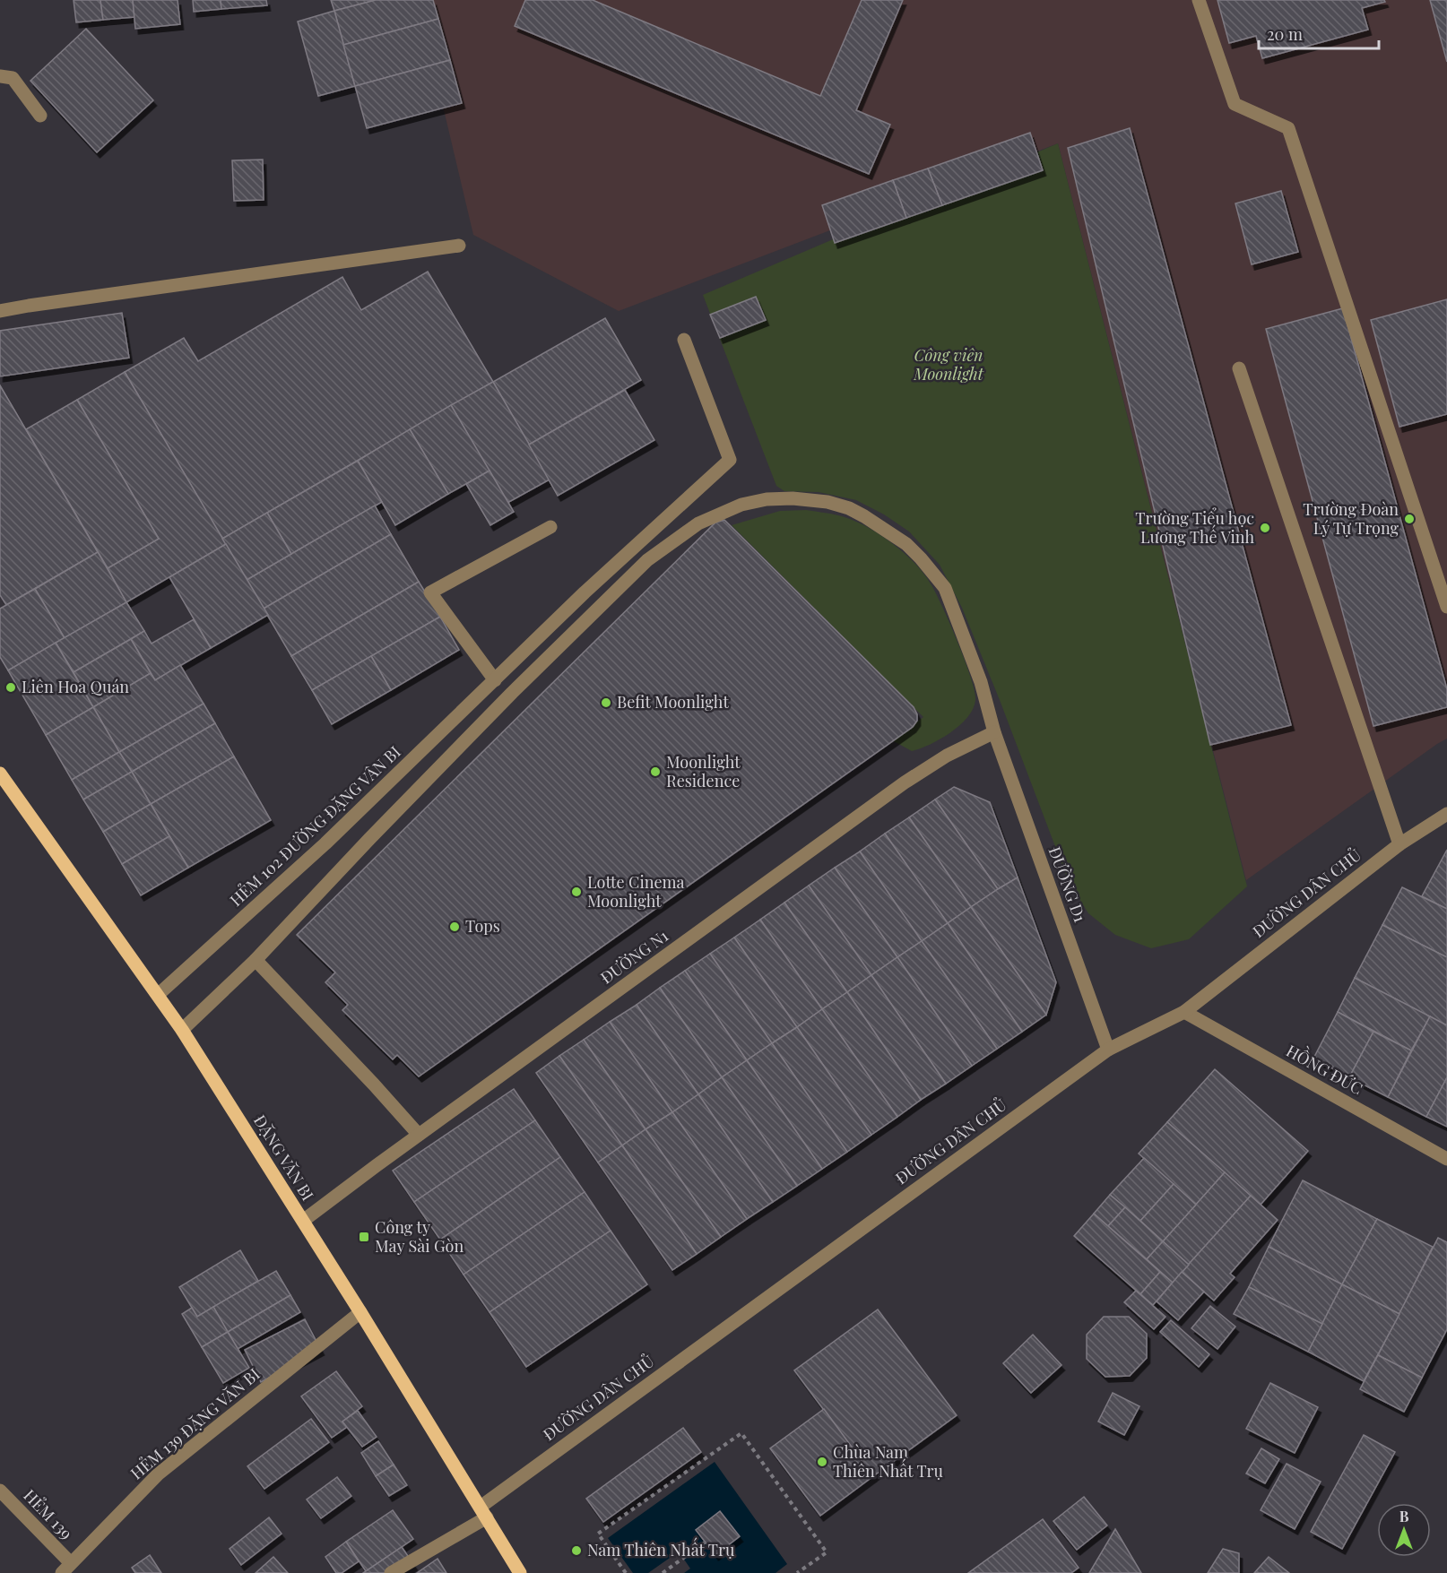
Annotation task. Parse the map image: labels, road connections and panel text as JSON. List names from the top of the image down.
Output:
{
  "streets": {
    "main road": ["ĐẶNG VĂN BI"],
    "street": [
      "HẺM 102 ĐƯỜNG ĐẶNG VÂN BI",
      "ĐƯỜNG D1",
      "ĐƯỜNG DÂN CHỦ",
      "ĐƯỜNG N1",
      "HỒNG ĐỨC",
      "HẺM 139 ĐẶNG VĂN BI",
      "HẺM 139"
    ]
  },
  "crossings": [
    ["HẺM 102 ĐƯỜNG ĐẶNG VÂN BI", "ĐẶNG VĂN BI"],
    ["ĐƯỜNG D1", "ĐƯỜNG DÂN CHỦ"],
    ["ĐƯỜNG D1", "ĐƯỜNG N1"],
    ["ĐƯỜNG D1", "ĐẶNG VĂN BI"],
    ["ĐƯỜNG DÂN CHỦ", "HỒNG ĐỨC"],
    ["ĐƯỜNG DÂN CHỦ", "ĐẶNG VĂN BI"],
    ["ĐƯỜNG N1", "ĐẶNG VĂN BI"],
    ["ĐẶNG VĂN BI", "HẺM 139 ĐẶNG VĂN BI"],
    ["HẺM 139 ĐẶNG VĂN BI", "HẺM 139"]
  ],
  "parks": ["Công viên Moonlight"],
  "places": {
    "other": [
      "Trường Đoàn Lý Tự Trọng",
      "Trường Tiểu học Lương Thế Vinh",
      "Liên Hoa Quán",
      "Befit Moonlight",
      "Moonlight Residence",
      "Lotte Cinema Moonlight",
      "Tops",
      "Chùa Nam Thiên Nhất Trụ",
      "Nam Thiên Nhất Trụ"
    ],
    "transit": ["Công ty May Sài Gòn"]
  },
  "scale_bar": "20 m",
  "north": "top"
}
